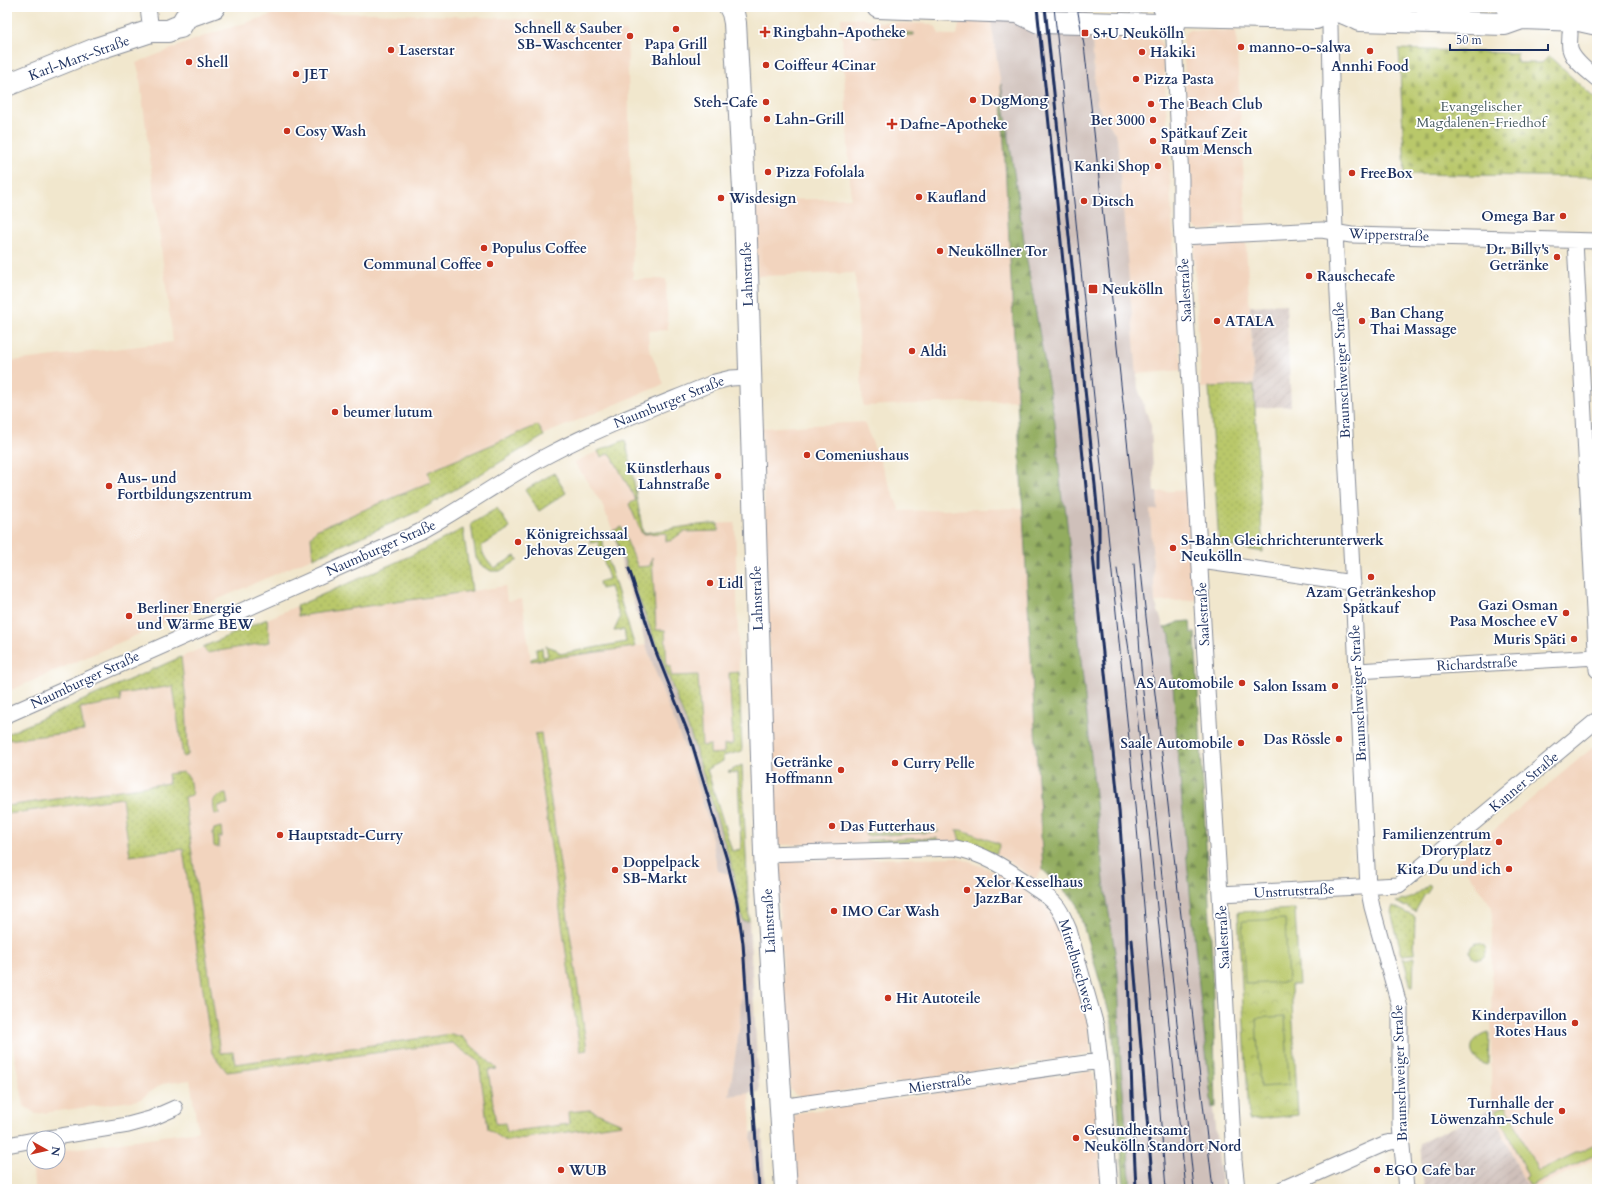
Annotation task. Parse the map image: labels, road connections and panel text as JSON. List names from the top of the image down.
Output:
{
  "streets": {
    "street": [
      "Karl-Marx-Straße",
      "Wipperstraße",
      "Lahnstraße",
      "Saalestraße",
      "Braunschweiger Straße",
      "Naumburger Straße",
      "Richardstraße",
      "Kanner Straße",
      "Unstrutstraße",
      "Mittelbuschweg",
      "Mierstraße"
    ]
  },
  "crossings": [
    ["Wipperstraße", "Saalestraße"],
    ["Wipperstraße", "Braunschweiger Straße"],
    ["Lahnstraße", "Naumburger Straße"],
    ["Lahnstraße", "Mittelbuschweg"],
    ["Lahnstraße", "Mierstraße"],
    ["Saalestraße", "Unstrutstraße"],
    ["Braunschweiger Straße", "Richardstraße"],
    ["Braunschweiger Straße", "Kanner Straße"],
    ["Braunschweiger Straße", "Unstrutstraße"],
    ["Kanner Straße", "Unstrutstraße"],
    ["Mittelbuschweg", "Mierstraße"]
  ],
  "parks": ["Evangelischer Magdalenen-Friedhof"],
  "places": {
    "other": [
      "Papa Grill Bahloul",
      "Schnell & Sauber SB-Waschcenter",
      "manno-o-salwa",
      "Laserstar",
      "Annhi Food",
      "Hakiki",
      "Shell",
      "Coiffeur 4Cinar",
      "JET",
      "Pizza Pasta",
      "DogMong",
      "Steh-Cafe",
      "The Beach Club",
      "Lahn-Grill",
      "Bet 3000",
      "Cosy Wash",
      "Spätkauf Zeit Raum Mensch",
      "Kanki Shop",
      "Pizza Fofolala",
      "FreeBox",
      "Kaufland",
      "Wisdesign",
      "Ditsch",
      "Omega Bar",
      "Populus Coffee",
      "Neuköllner Tor",
      "Dr. Billy's Getränke",
      "Communal Coffee",
      "Rauschecafe",
      "ATALA",
      "Ban Chang Thai Massage",
      "Aldi",
      "beumer lutum",
      "Comeniushaus",
      "Künstlerhaus Lahnstraße",
      "Aus- und Fortbildungszentrum",
      "Königreichssaal Jehovas Zeugen",
      "S-Bahn Gleichrichterunterwerk Neukölln",
      "Azam Getränkeshop Spätkauf",
      "Lidl",
      "Gazi Osman Pasa Moschee eV",
      "Berliner Energie und Wärme BEW",
      "Muris Späti",
      "AS Automobile",
      "Salon Issam",
      "Das Rössle",
      "Saale Automobile",
      "Curry Pelle",
      "Getränke Hoffmann",
      "Das Futterhaus",
      "Hauptstadt-Curry",
      "Familienzentrum Droryplatz",
      "Kita Du und ich",
      "Doppelpack SB-Markt",
      "Xelor Kesselhaus JazzBar",
      "IMO Car Wash",
      "Hit Autoteile",
      "Kinderpavillon Rotes Haus",
      "Turnhalle der Löwenzahn-Schule",
      "Gesundheitsamt Neukölln Standort Nord",
      "WUB",
      "EGO Cafe bar"
    ],
    "health": ["Ringbahn-Apotheke", "Dafne-Apotheke"],
    "transit": ["S+U Neukölln", "Neukölln"]
  },
  "scale_bar": "50 m",
  "north": "right"
}
